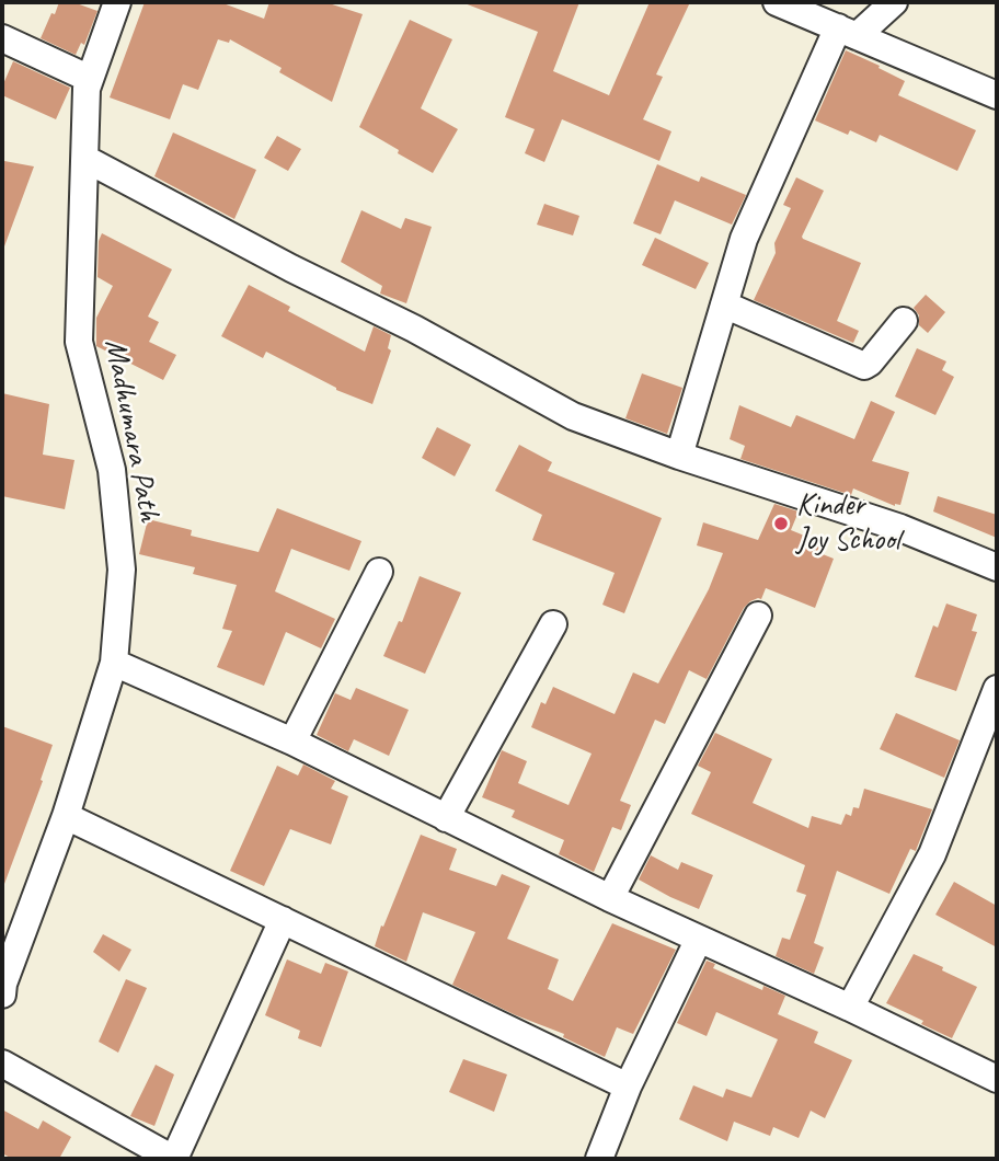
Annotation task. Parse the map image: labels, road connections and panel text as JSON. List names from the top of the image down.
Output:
{
  "streets": {
    "street": ["Madhumara Path"]
  },
  "places": ["Kinder Joy School"]
}
